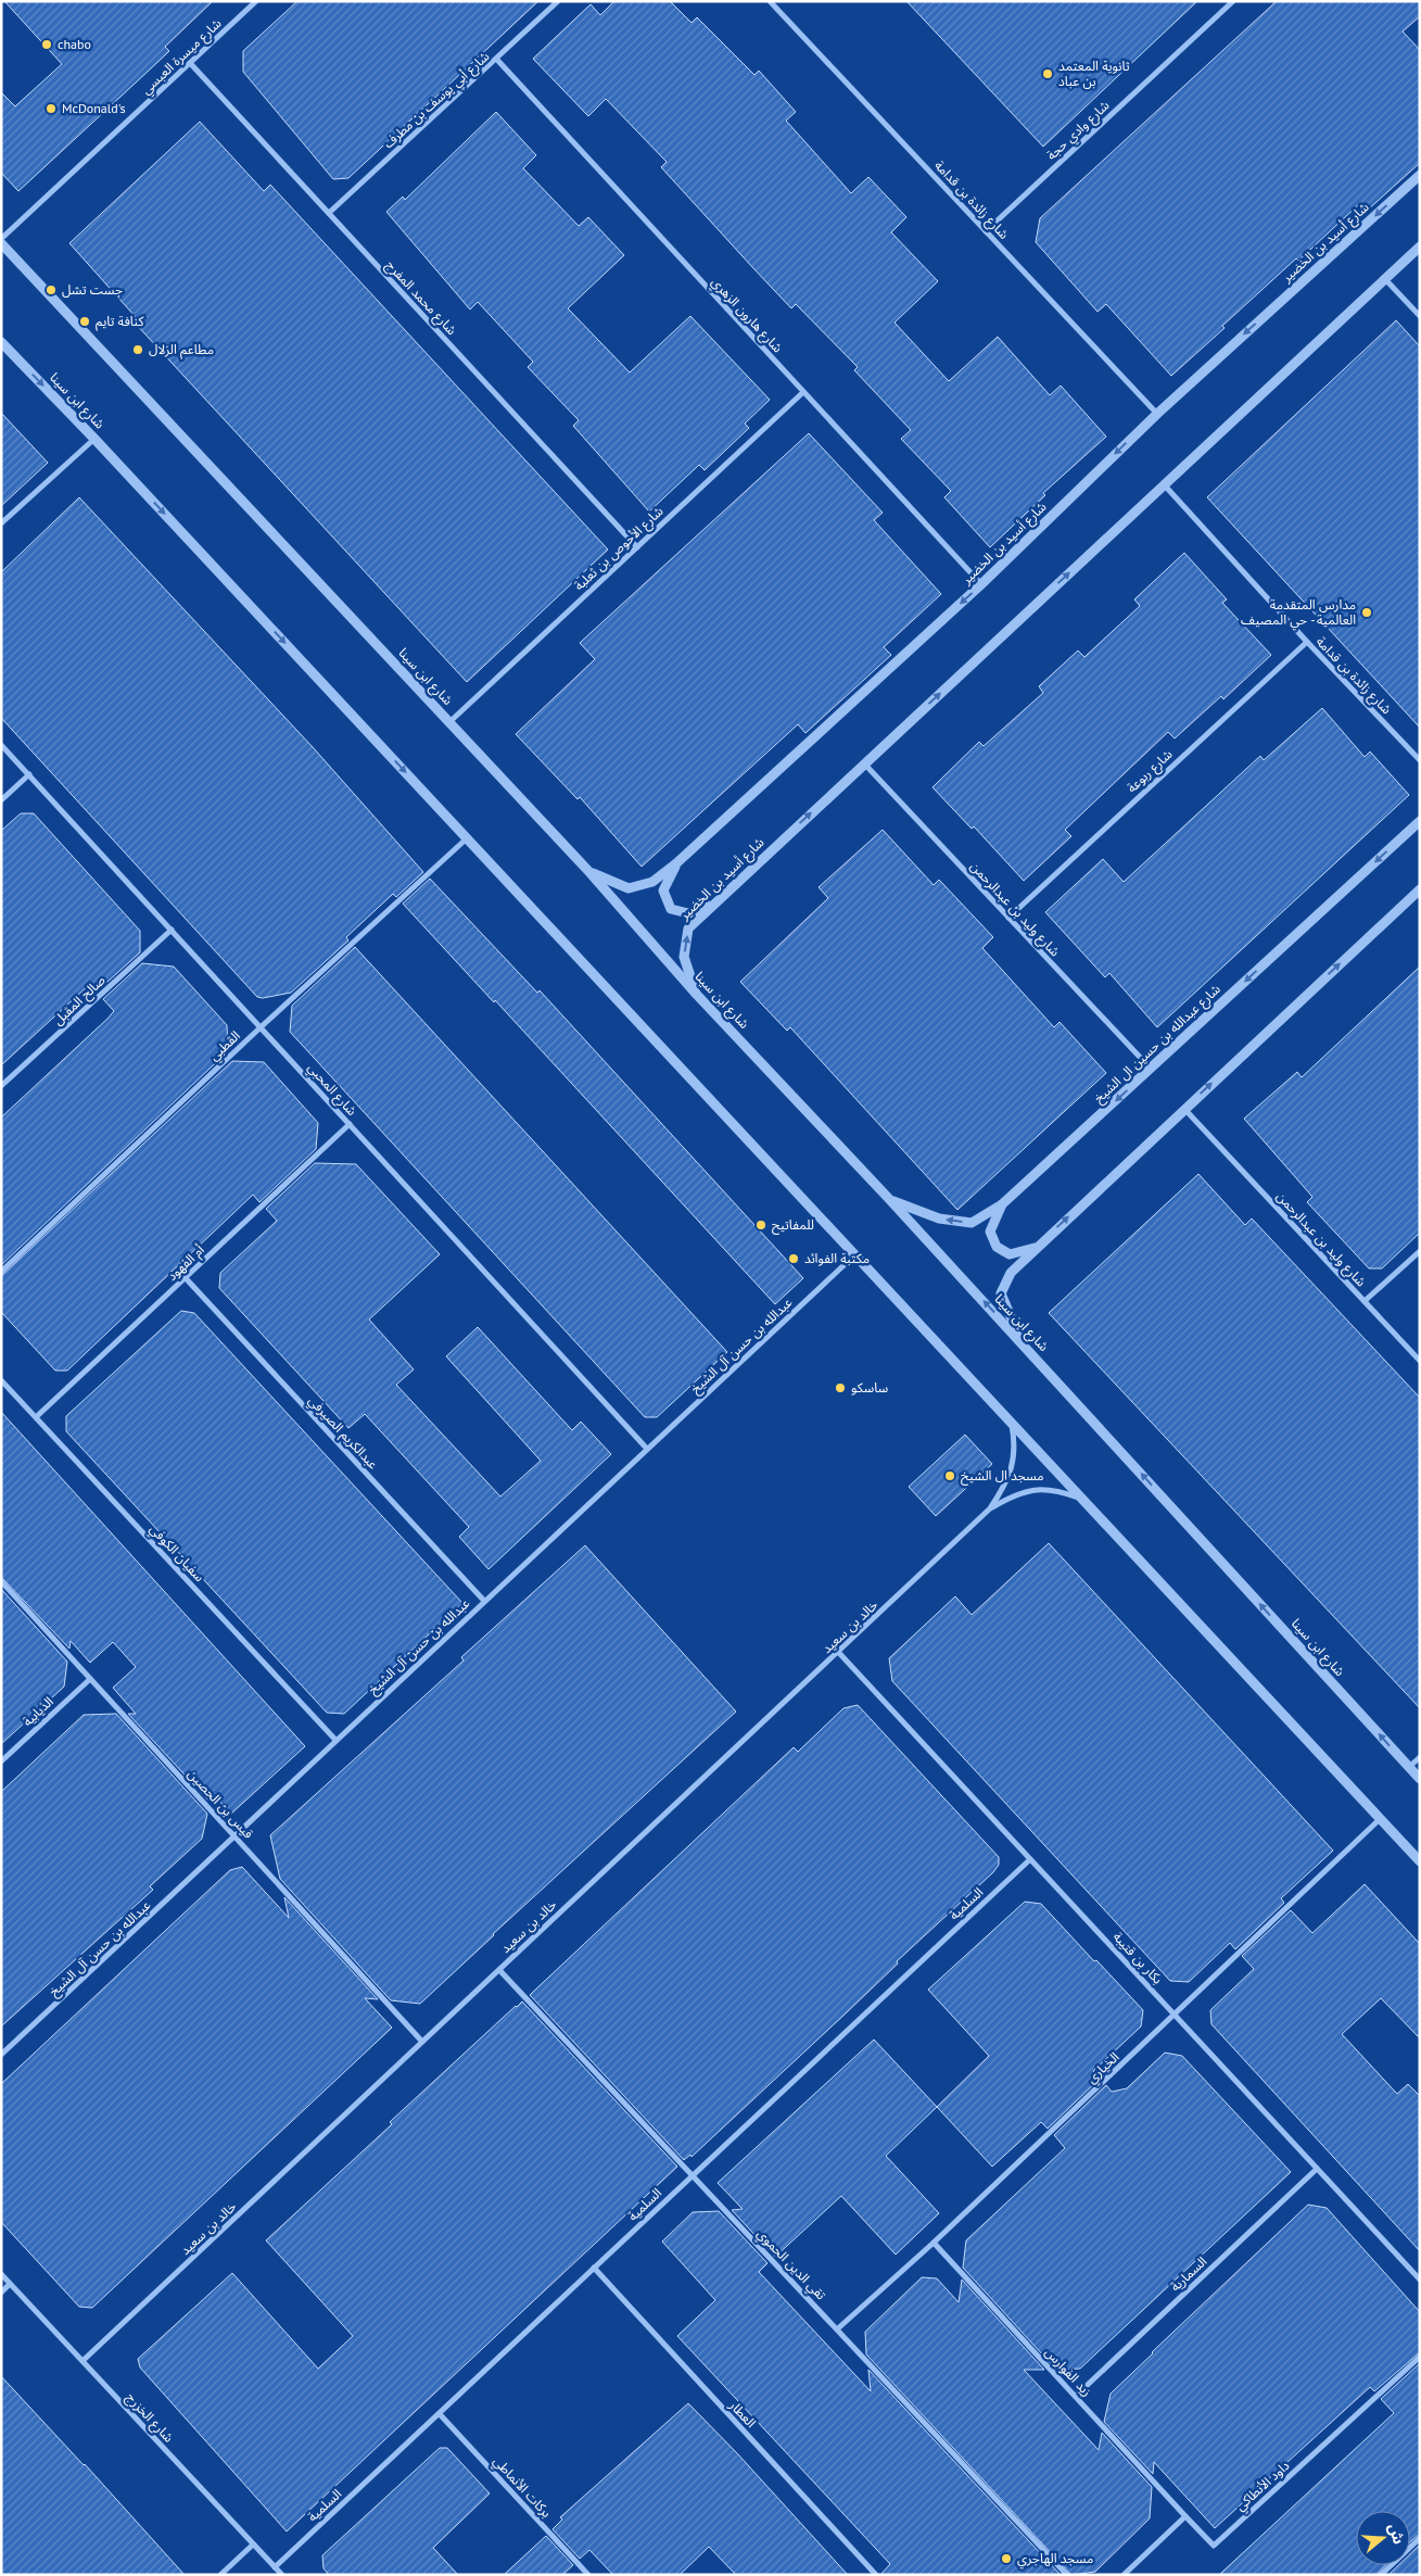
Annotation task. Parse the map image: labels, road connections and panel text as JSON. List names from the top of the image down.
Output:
{
  "streets": {
    "street": [
      "شارع ميسرة العبسي",
      "شارع أبي يوسف بن مطرف",
      "شارع وادي حجة",
      "شارع زائدة بن قدامة",
      "شارع أسيد بن الخضير",
      "شارع محمد المفرج",
      "شارع هارون الزهري",
      "شارع ابن سينا",
      "شارع الأحوص بن ثعلبة",
      "شارع ربوعة",
      "شارع وليد بن عبدالرحمن",
      "صالح المقبل",
      "شارع عبدالله بن حسين ال الشيخ",
      "القطبي",
      "شارع المحبي",
      "أم الفهود",
      "عبدالله بن حسن آل الشيخ",
      "عبدالكريم الصيرفي",
      "سفيان الكوفي",
      "خالد بن سعيد",
      "الذيابية",
      "قيس بن الحصين",
      "السلمية",
      "بكار بن قتيبة",
      "الخياري",
      "تقي الدين الحموي",
      "السمارية",
      "زيد الفوارس",
      "العطار",
      "شارع الخزرج",
      "داود الأنطاكي",
      "بركات الأنماطي"
    ]
  },
  "crossings": [
    ["شارع ميسرة العبسي", "شارع محمد المفرج"],
    ["شارع أبي يوسف بن مطرف", "شارع محمد المفرج"],
    ["شارع أبي يوسف بن مطرف", "شارع هارون الزهري"],
    ["شارع وادي حجة", "شارع زائدة بن قدامة"],
    ["شارع زائدة بن قدامة", "شارع أسيد بن الخضير"],
    ["شارع زائدة بن قدامة", "شارع ربوعة"],
    ["شارع أسيد بن الخضير", "شارع هارون الزهري"],
    ["شارع أسيد بن الخضير", "شارع ابن سينا"],
    ["شارع أسيد بن الخضير", "شارع وليد بن عبدالرحمن"],
    ["شارع محمد المفرج", "شارع الأحوص بن ثعلبة"],
    ["شارع هارون الزهري", "شارع الأحوص بن ثعلبة"],
    ["شارع ابن سينا", "شارع الأحوص بن ثعلبة"],
    ["شارع ابن سينا", "شارع عبدالله بن حسين ال الشيخ"],
    ["شارع ابن سينا", "القطبي"],
    ["شارع ابن سينا", "عبدالله بن حسن آل الشيخ"],
    ["شارع ابن سينا", "خالد بن سعيد"],
    ["شارع ابن سينا", "الخياري"],
    ["شارع ربوعة", "شارع وليد بن عبدالرحمن"],
    ["شارع وليد بن عبدالرحمن", "شارع عبدالله بن حسين ال الشيخ"],
    ["صالح المقبل", "شارع المحبي"],
    ["القطبي", "شارع المحبي"],
    ["شارع المحبي", "أم الفهود"],
    ["شارع المحبي", "عبدالله بن حسن آل الشيخ"],
    ["أم الفهود", "عبدالكريم الصيرفي"],
    ["أم الفهود", "سفيان الكوفي"],
    ["عبدالله بن حسن آل الشيخ", "عبدالكريم الصيرفي"],
    ["عبدالله بن حسن آل الشيخ", "سفيان الكوفي"],
    ["عبدالله بن حسن آل الشيخ", "قيس بن الحصين"],
    ["خالد بن سعيد", "قيس بن الحصين"],
    ["خالد بن سعيد", "بكار بن قتيبة"],
    ["خالد بن سعيد", "تقي الدين الحموي"],
    ["خالد بن سعيد", "شارع الخزرج"],
    ["الذيابية", "قيس بن الحصين"],
    ["السلمية", "بكار بن قتيبة"],
    ["السلمية", "تقي الدين الحموي"],
    ["السلمية", "العطار"],
    ["السلمية", "شارع الخزرج"],
    ["السلمية", "بركات الأنماطي"],
    ["بكار بن قتيبة", "الخياري"],
    ["بكار بن قتيبة", "السمارية"],
    ["الخياري", "تقي الدين الحموي"],
    ["الخياري", "زيد الفوارس"],
    ["السمارية", "زيد الفوارس"],
    ["زيد الفوارس", "داود الأنطاكي"]
  ],
  "places": [
    "chabo",
    "ثانوية المعتمد بن عباد",
    "McDonald's",
    "جست تشل",
    "كنافة تايم",
    "مطاعم الزلال",
    "مدارس المتقدمة العالمية - حي المصيف",
    "للمفاتيح",
    "مكتبة الفوائد",
    "ساسكو",
    "مسجد ال الشيخ",
    "مسجد الهاجري"
  ],
  "north": "right"
}
